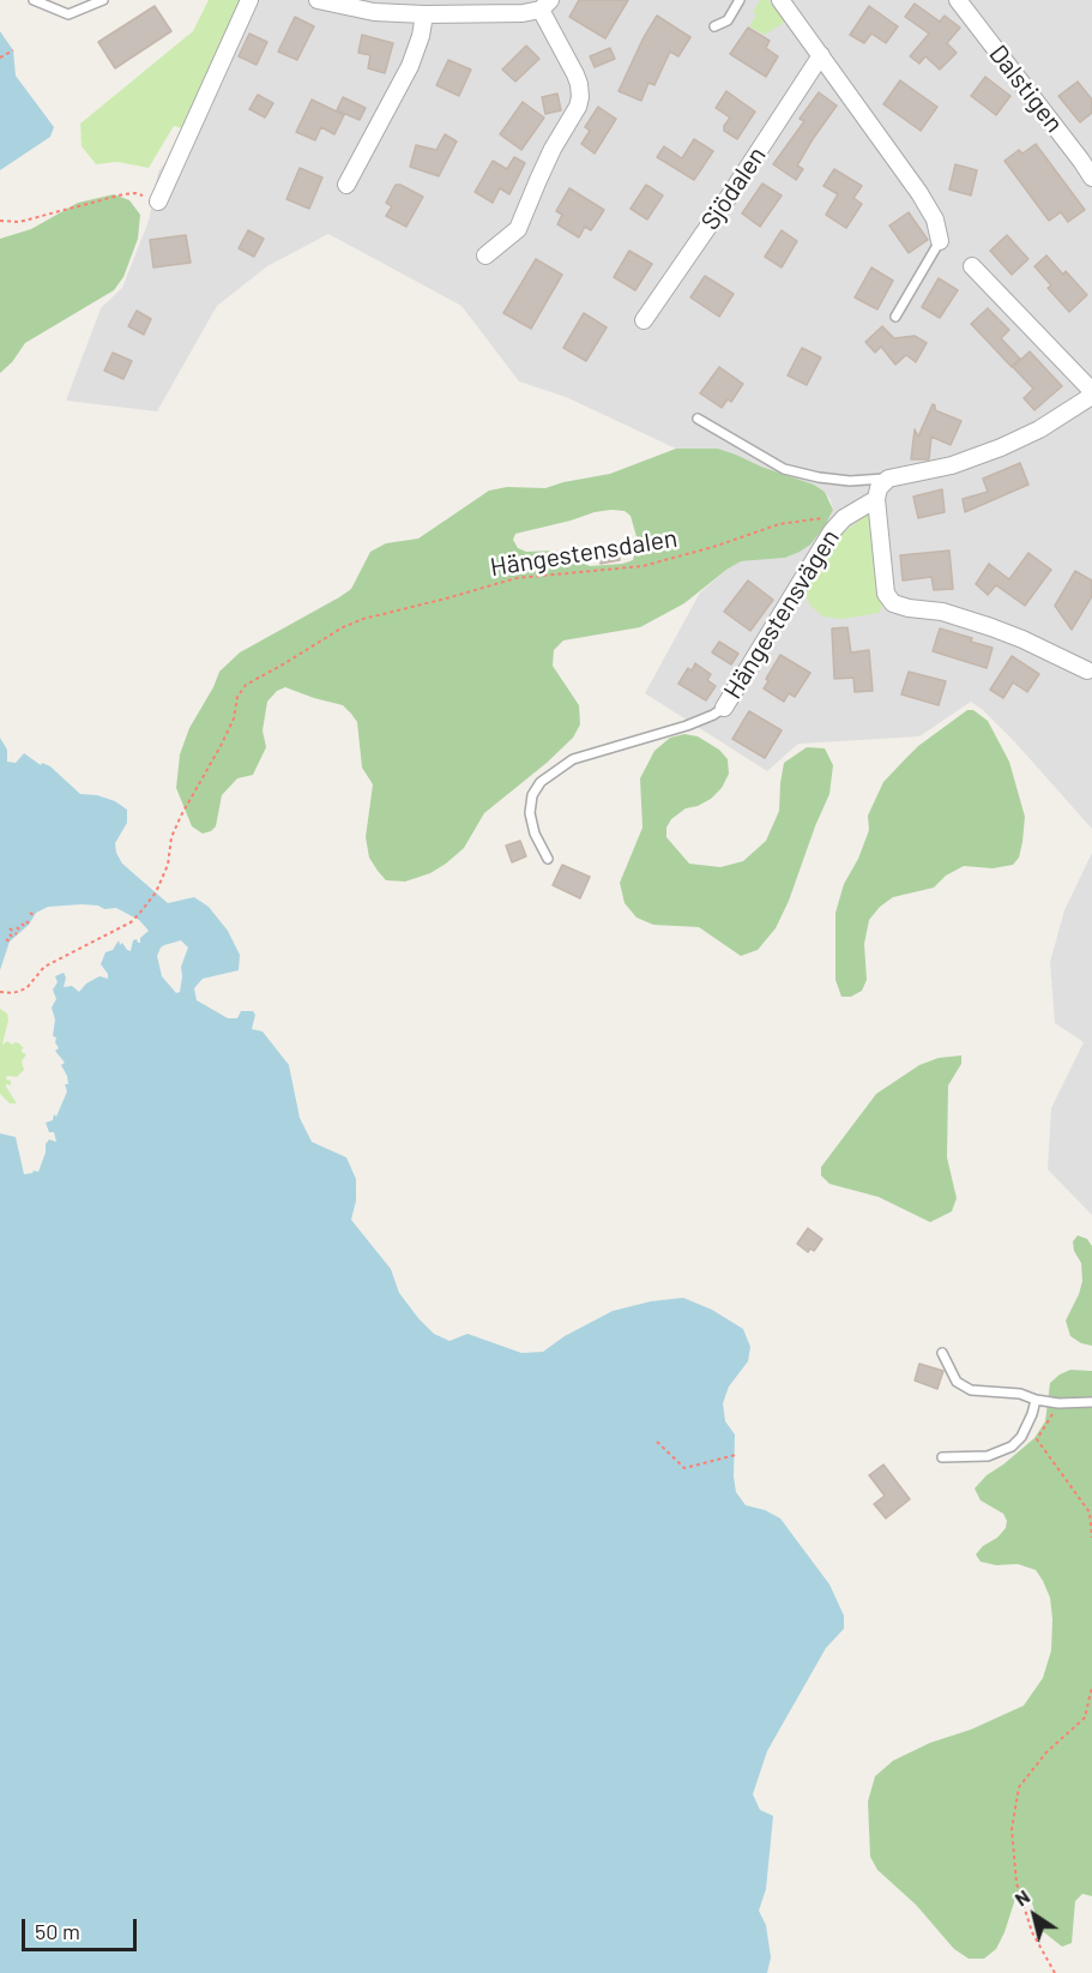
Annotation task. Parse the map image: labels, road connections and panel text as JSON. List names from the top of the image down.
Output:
{
  "streets": {
    "street": ["Dalstigen", "Sjödalen", "Hängestensvägen"],
    "path": ["Hängestensdalen"]
  },
  "crossings": [
    ["Hängestensdalen", "Hängestensvägen"]
  ],
  "scale_bar": "50 m",
  "north": "top left"
}
